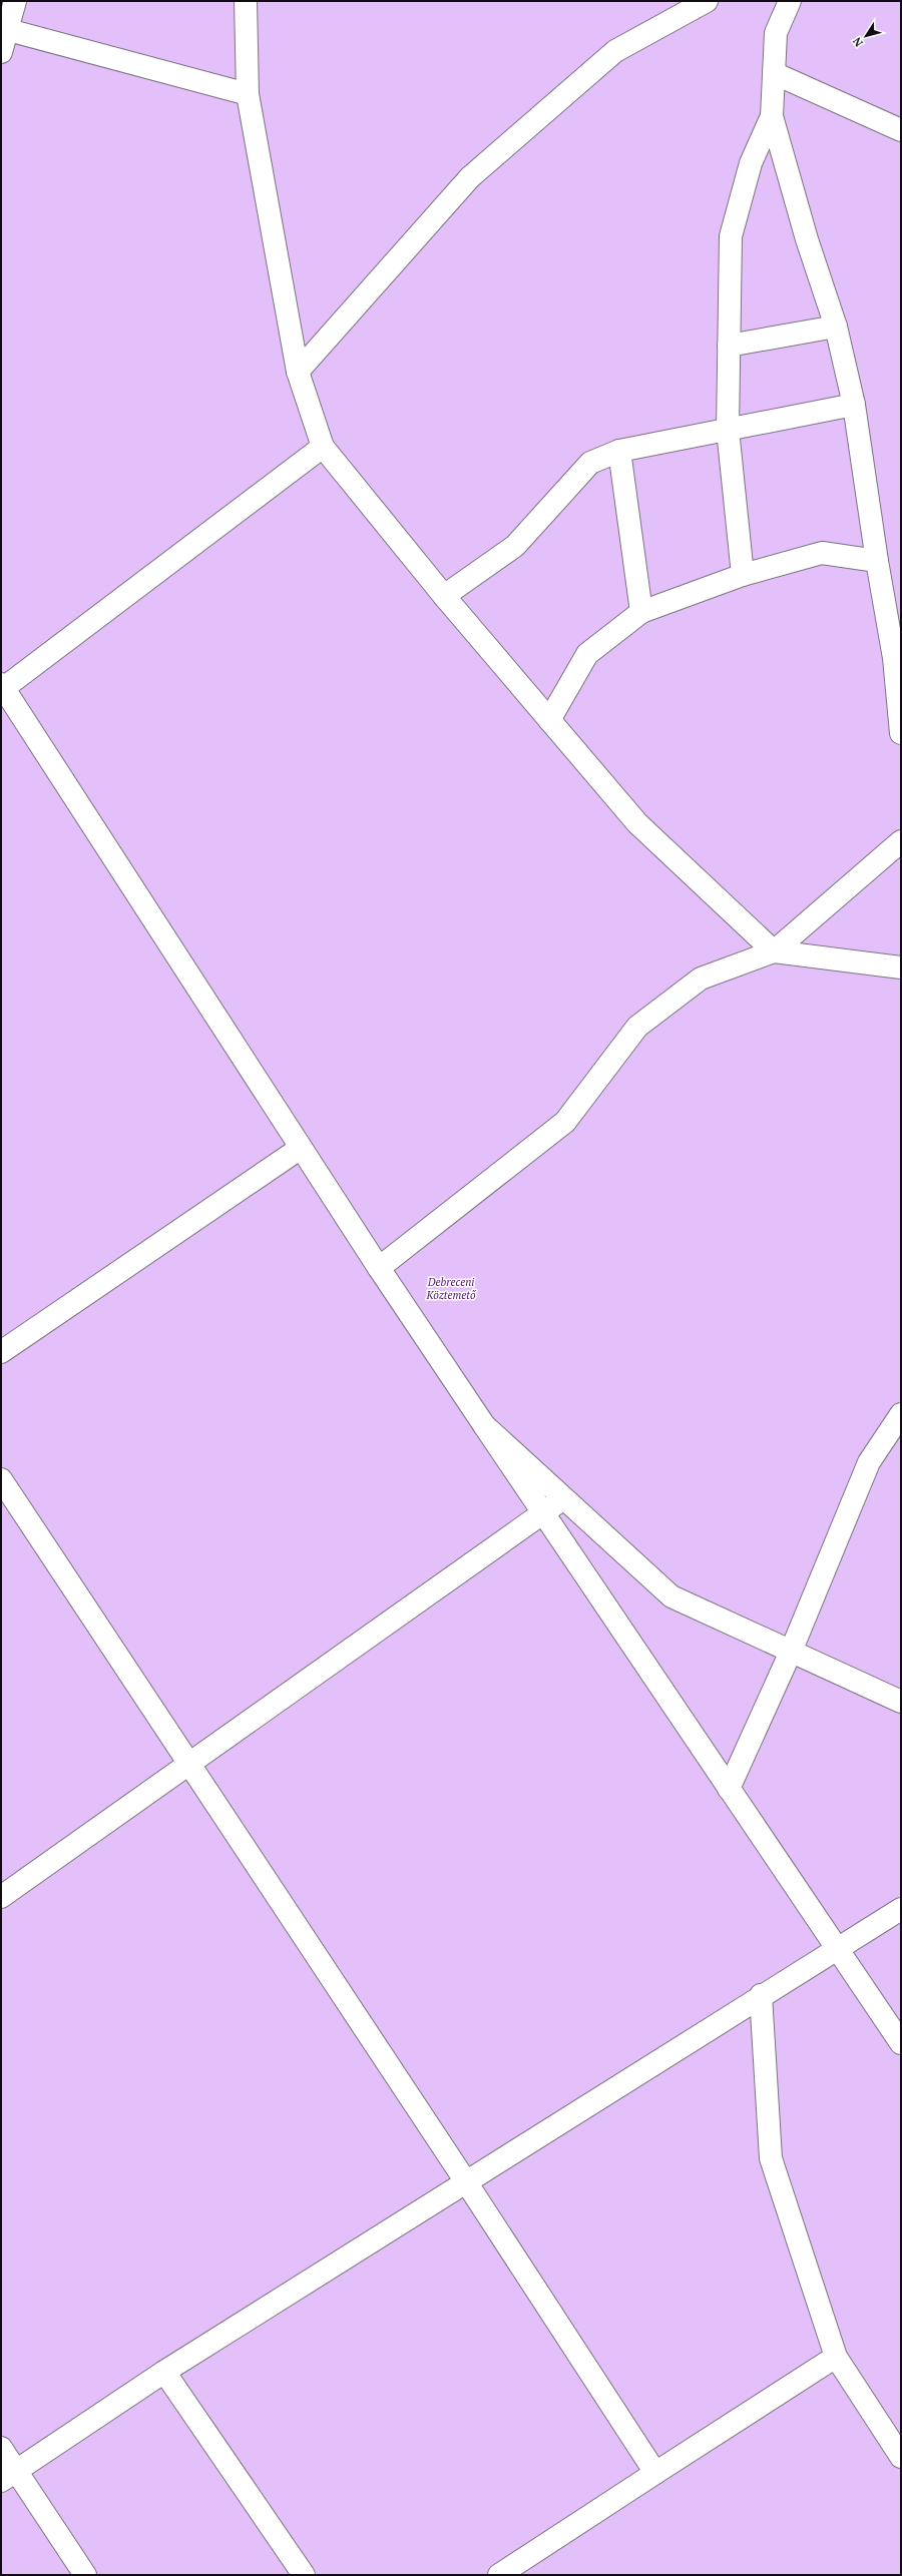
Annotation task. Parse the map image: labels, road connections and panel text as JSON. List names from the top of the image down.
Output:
{
  "parks": ["Debreceni Köztemető"],
  "north": "bottom left"
}
